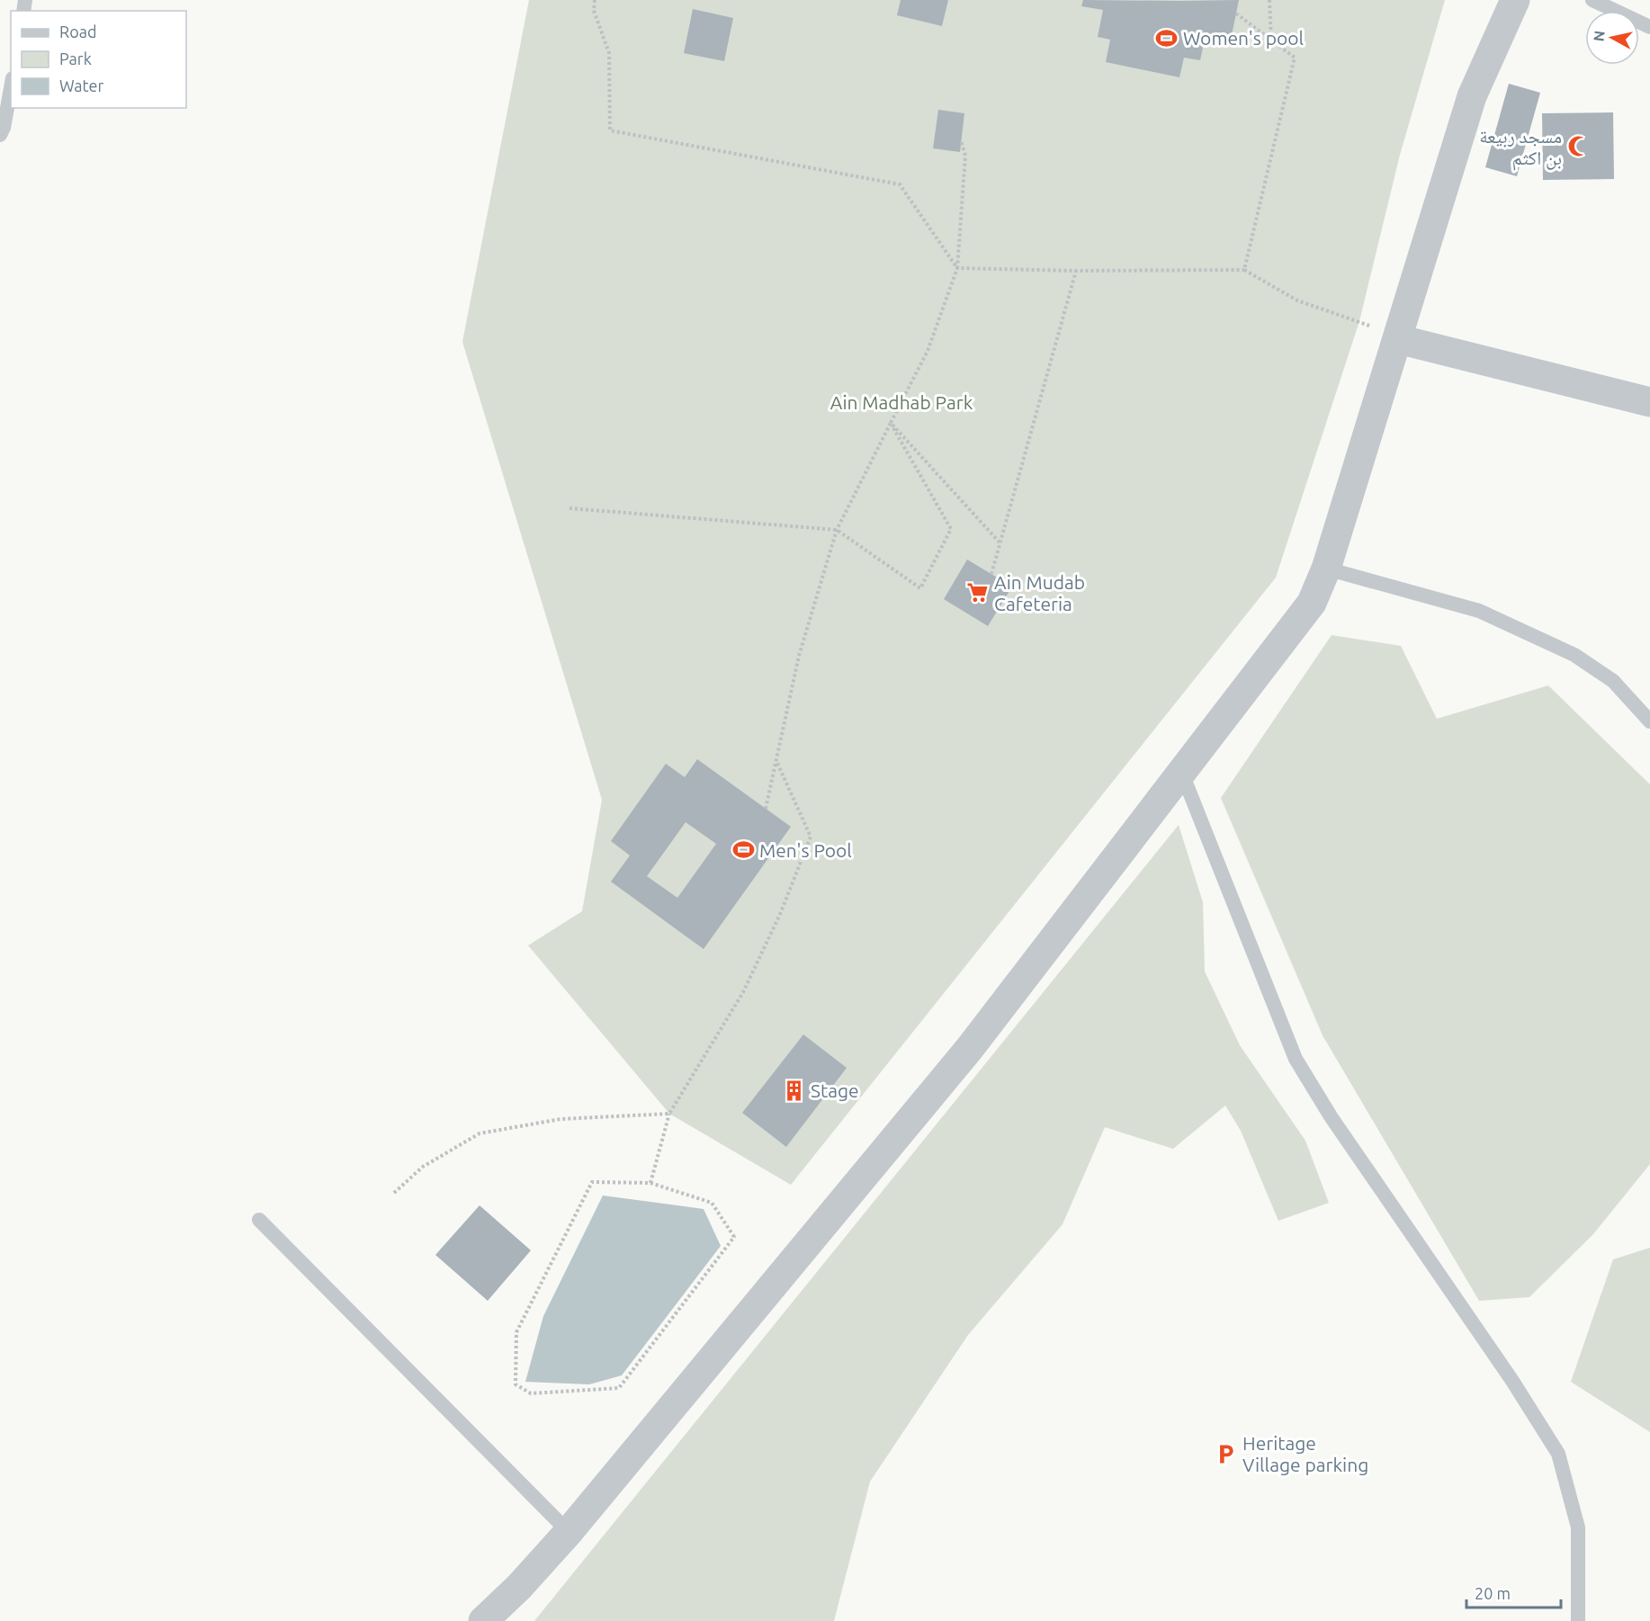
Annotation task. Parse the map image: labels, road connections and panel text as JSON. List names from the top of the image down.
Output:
{
  "parks": ["Ain Madhab Park"],
  "places": {
    "sports": ["Women's pool", "Men's Pool"],
    "mosque": ["مسجد ربيعة بن اكثم"],
    "supermarket": ["Ain Mudab Cafeteria"],
    "building": ["Stage"],
    "parking": ["Heritage Village parking"]
  },
  "legend": ["Road", "Park", "Water"],
  "scale_bar": "20 m",
  "north": "left"
}
